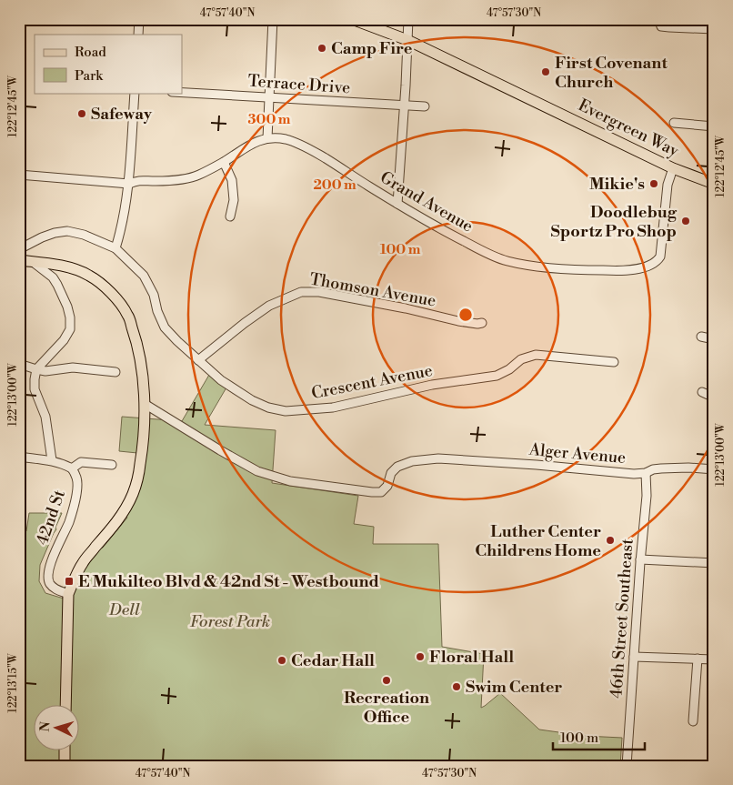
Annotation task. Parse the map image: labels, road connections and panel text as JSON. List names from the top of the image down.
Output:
{
  "streets": {
    "main road": ["Evergreen Way"],
    "street": [
      "Terrace Drive",
      "Grand Avenue",
      "Thomson Avenue",
      "Crescent Avenue",
      "Alger Avenue",
      "42nd St",
      "46th Street Southeast"
    ]
  },
  "crossings": [
    ["Evergreen Way", "Grand Avenue"],
    ["Thomson Avenue", "Crescent Avenue"],
    ["Alger Avenue", "46th Street Southeast"]
  ],
  "parks": ["Dell", "Forest Park"],
  "places": {
    "other": [
      "Camp Fire",
      "First Covenant Church",
      "Safeway",
      "Mikie's",
      "Doodlebug Sportz Pro Shop",
      "Luther Center Childrens Home",
      "Floral Hall",
      "Cedar Hall",
      "Recreation Office",
      "Swim Center"
    ],
    "transit": ["E Mukilteo Blvd & 42nd St - Westbound"]
  },
  "legend": ["Road", "Park"],
  "scale_bar": "100 m",
  "north": "left",
  "coordinates": [
    "47°57'40\"N",
    "47°57'30\"N",
    "122°12'45\"W",
    "122°13'00\"W",
    "122°13'15\"W"
  ],
  "rings": ["300 m", "200 m", "100 m"]
}
